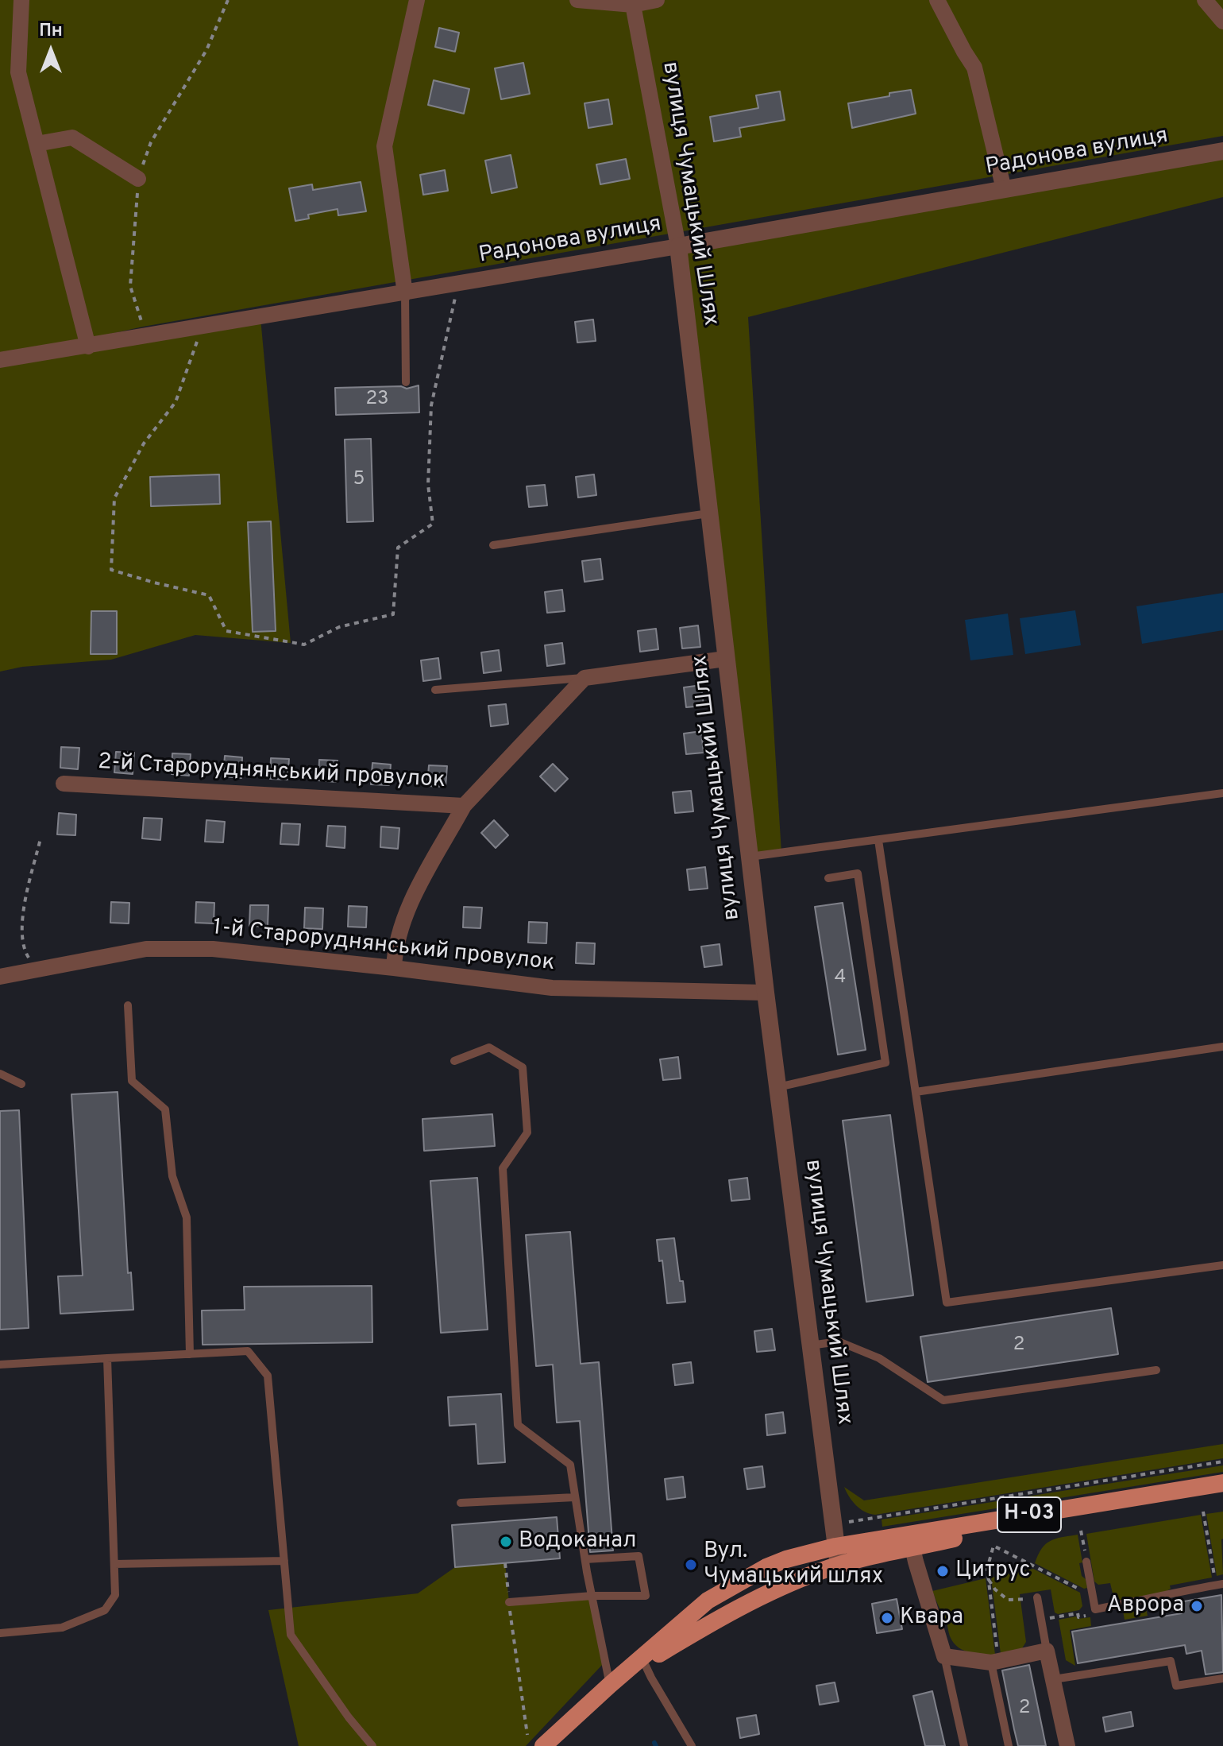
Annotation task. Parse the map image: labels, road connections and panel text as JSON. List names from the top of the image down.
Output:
{
  "streets": {
    "main road": ["Н-03"],
    "street": [
      "Радонова вулиця",
      "вулиця Чумацький Шлях",
      "2-й Староруднянський провулок",
      "1-й Староруднянський провулок"
    ]
  },
  "crossings": [
    ["Радонова вулиця", "вулиця Чумацький Шлях"],
    ["вулиця Чумацький Шлях", "1-й Староруднянський провулок"],
    ["вулиця Чумацький Шлях", "Н-03"]
  ],
  "places": [
    "Водоканал",
    "Вул. Чумацький шлях",
    "Цитрус",
    "Аврора",
    "Квара"
  ],
  "house_numbers": [
    "23",
    "5",
    "4",
    "2",
    "2"
  ],
  "north": "top"
}
